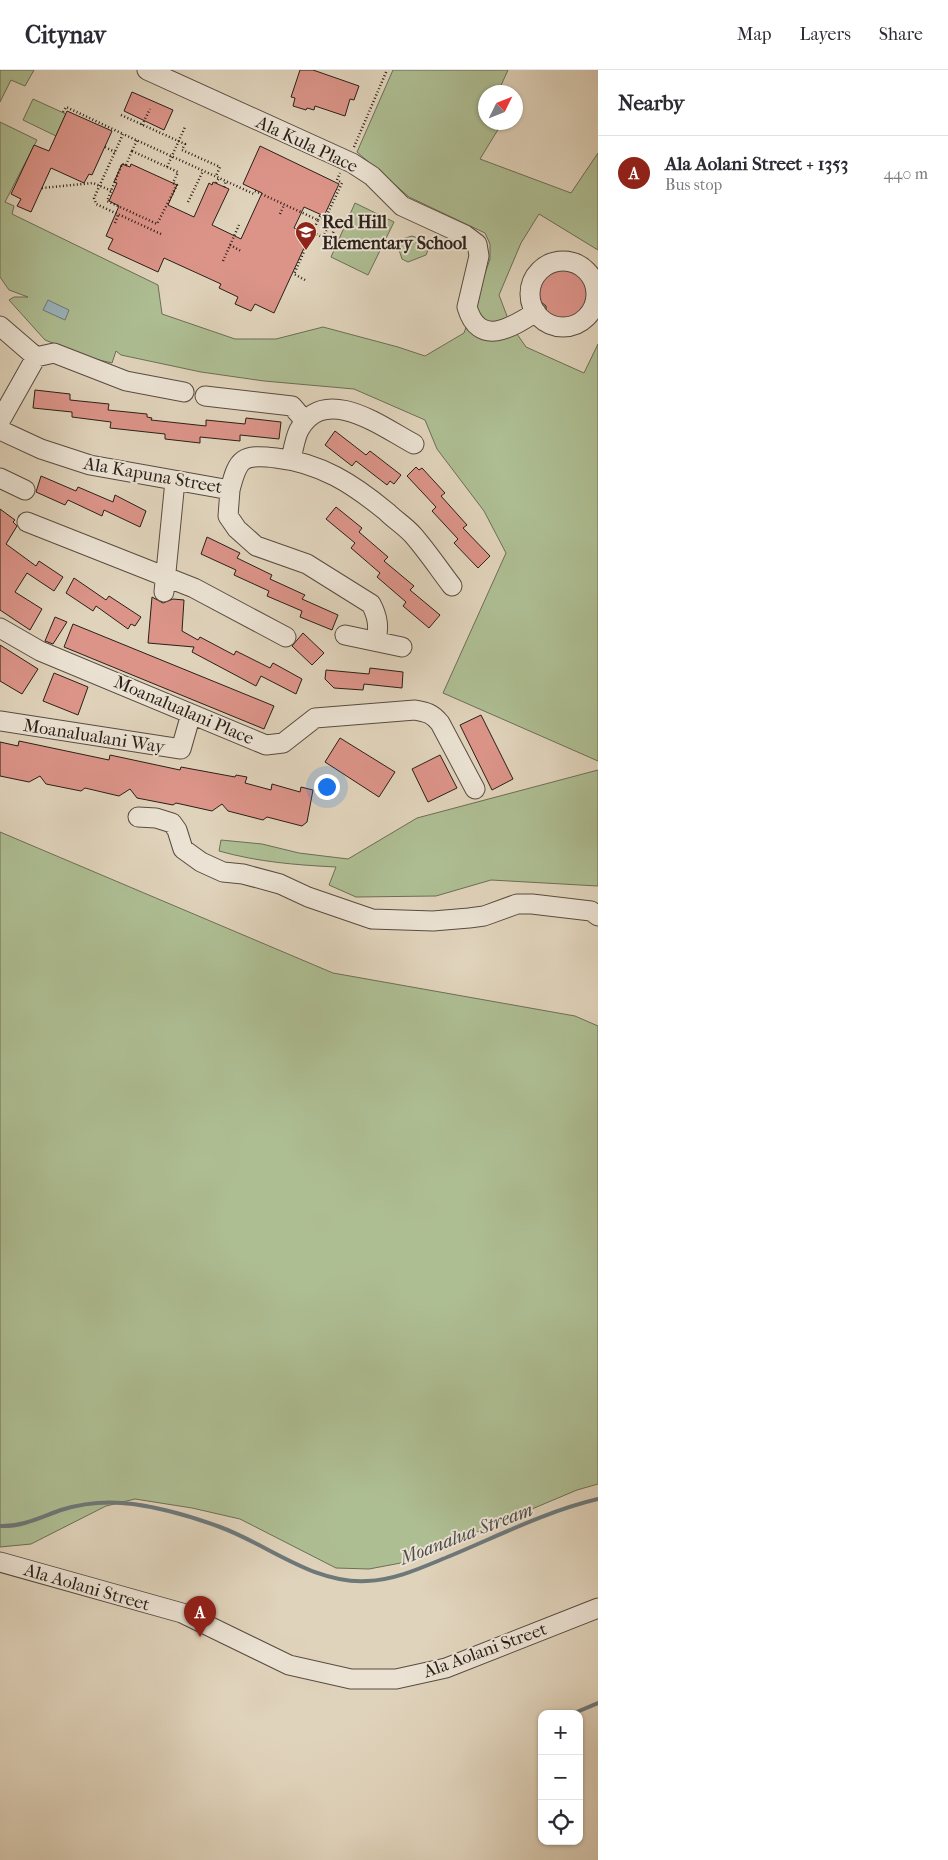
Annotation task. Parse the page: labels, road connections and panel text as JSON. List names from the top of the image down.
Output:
{
  "streets": {
    "street": [
      "Ala Kula Place",
      "Ala Kapuna Street",
      "Moanalualani Place",
      "Moanalualani Way",
      "Ala Aolani Street"
    ]
  },
  "crossings": [
    ["Moanalualani Place", "Moanalualani Way"]
  ],
  "water": ["Moanalua Stream"],
  "places": {
    "school or university": ["Red Hill Elementary School"]
  },
  "north": "top right",
  "page": {
    "header": "Citynav",
    "nav": ["Map", "Layers", "Share"],
    "heading": "Nearby",
    "list": [
      {
        "mark": "A",
        "name": "Ala Aolani Street + 1353",
        "note": "Bus stop",
        "value": "440 m"
      }
    ],
    "pins": "A",
    "map_buttons": ["+", "−"]
  }
}
